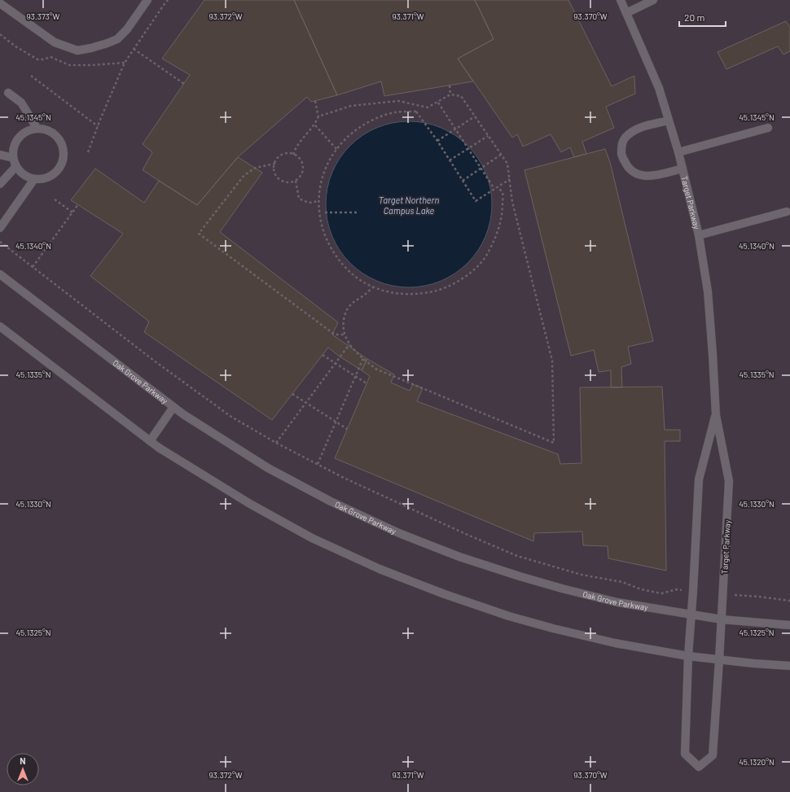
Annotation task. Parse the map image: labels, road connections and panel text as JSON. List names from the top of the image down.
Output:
{
  "streets": {
    "street": ["Target Parkway", "Oak Grove Parkway"]
  },
  "crossings": [
    ["Target Parkway", "Oak Grove Parkway"]
  ],
  "water": ["Target Northern Campus Lake"],
  "scale_bar": "20 m",
  "north": "top",
  "coordinates": [
    "93.373°W",
    "93.372°W",
    "93.371°W",
    "93.370°W",
    "45.1345°N",
    "45.1340°N",
    "45.1335°N",
    "45.1330°N",
    "45.1325°N",
    "45.1320°N"
  ]
}
